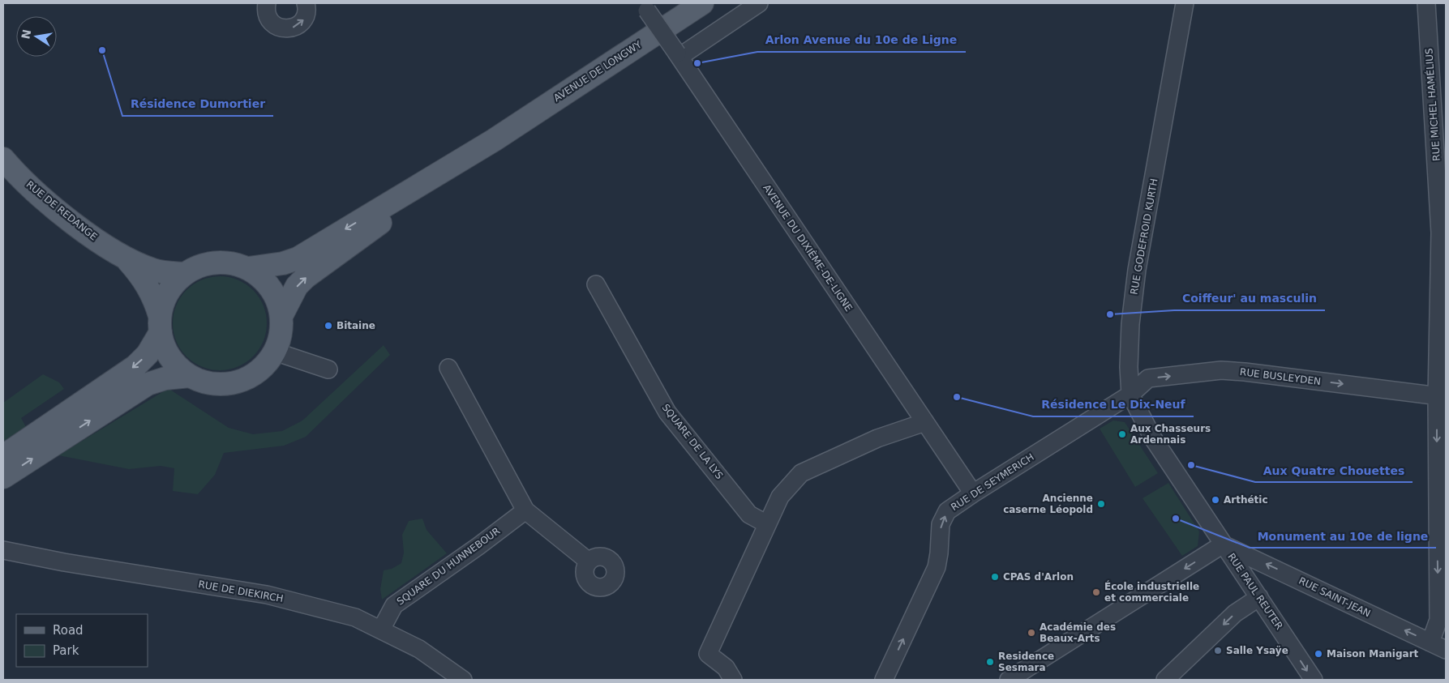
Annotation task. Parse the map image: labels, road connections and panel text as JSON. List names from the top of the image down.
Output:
{
  "streets": {
    "main road": ["AVENUE DE LONGWY", "RUE DE REDANGE"],
    "street": [
      "RUE MICHEL HAMÉLIUS",
      "RUE GODEFROID KURTH",
      "AVENUE DU DIXIÈME-DE-LIGNE",
      "RUE BUSLEYDEN",
      "SQUARE DE LA LYS",
      "RUE DE SEYMERICH",
      "SQUARE DU HUNNEBOUR",
      "RUE DE DIEKIRCH",
      "RUE PAUL REUTER",
      "RUE SAINT-JEAN"
    ]
  },
  "crossings": [
    ["RUE MICHEL HAMÉLIUS", "RUE BUSLEYDEN"],
    ["RUE MICHEL HAMÉLIUS", "RUE SAINT-JEAN"],
    ["RUE GODEFROID KURTH", "RUE BUSLEYDEN"],
    ["RUE GODEFROID KURTH", "RUE DE SEYMERICH"],
    ["RUE GODEFROID KURTH", "RUE PAUL REUTER"],
    ["RUE GODEFROID KURTH", "RUE SAINT-JEAN"],
    ["AVENUE DU DIXIÈME-DE-LIGNE", "RUE DE SEYMERICH"],
    ["RUE BUSLEYDEN", "RUE DE SEYMERICH"],
    ["SQUARE DU HUNNEBOUR", "RUE DE DIEKIRCH"],
    ["RUE PAUL REUTER", "RUE SAINT-JEAN"]
  ],
  "one_way": [
    "RUE MICHEL HAMÉLIUS",
    "RUE BUSLEYDEN",
    "RUE DE SEYMERICH",
    "RUE PAUL REUTER",
    "RUE SAINT-JEAN"
  ],
  "places": [
    "Résidence Dumortier",
    "Arlon Avenue du 10e de Ligne",
    "Coiffeur' au masculin",
    "Bitaine",
    "Résidence Le Dix-Neuf",
    "Aux Chasseurs Ardennais",
    "Aux Quatre Chouettes",
    "Arthétic",
    "Ancienne caserne Léopold",
    "Monument au 10e de ligne",
    "CPAS d'Arlon",
    "École industrielle et commerciale",
    "Académie des Beaux-Arts",
    "Salle Ysaÿe",
    "Maison Manigart",
    "Residence Sesmara"
  ],
  "legend": ["Road", "Park"],
  "north": "left"
}
